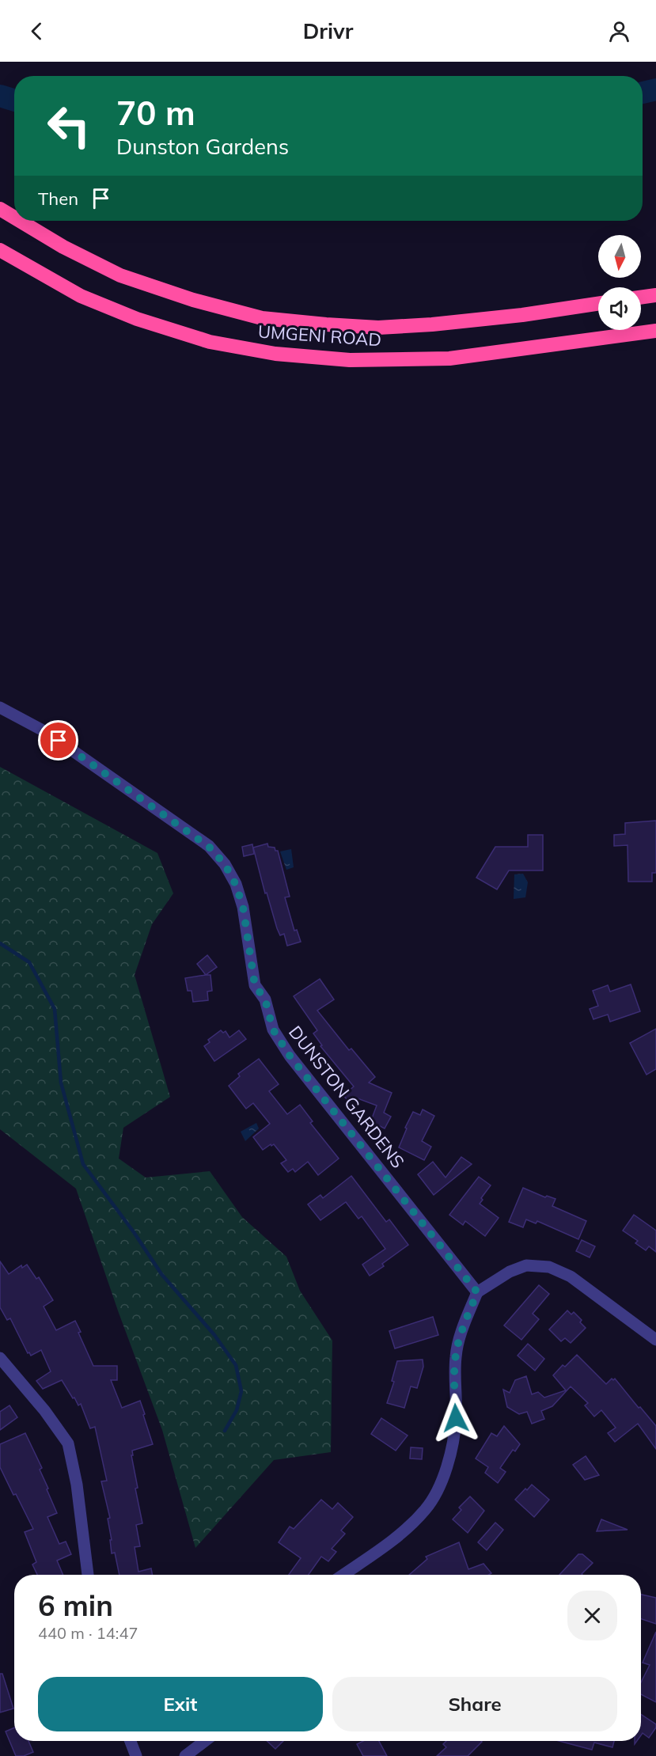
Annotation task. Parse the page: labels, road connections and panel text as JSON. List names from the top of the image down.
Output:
{
  "streets": {
    "highway": ["UMGENI ROAD"],
    "street": ["DUNSTON GARDENS"]
  },
  "north": "bottom",
  "page": {
    "header": "Drivr",
    "turn": ["70 m", "Dunston Gardens"],
    "then": "Then",
    "heading": ["6 min", "440 m · 14:47"],
    "buttons": ["Exit", "Share"]
  }
}
